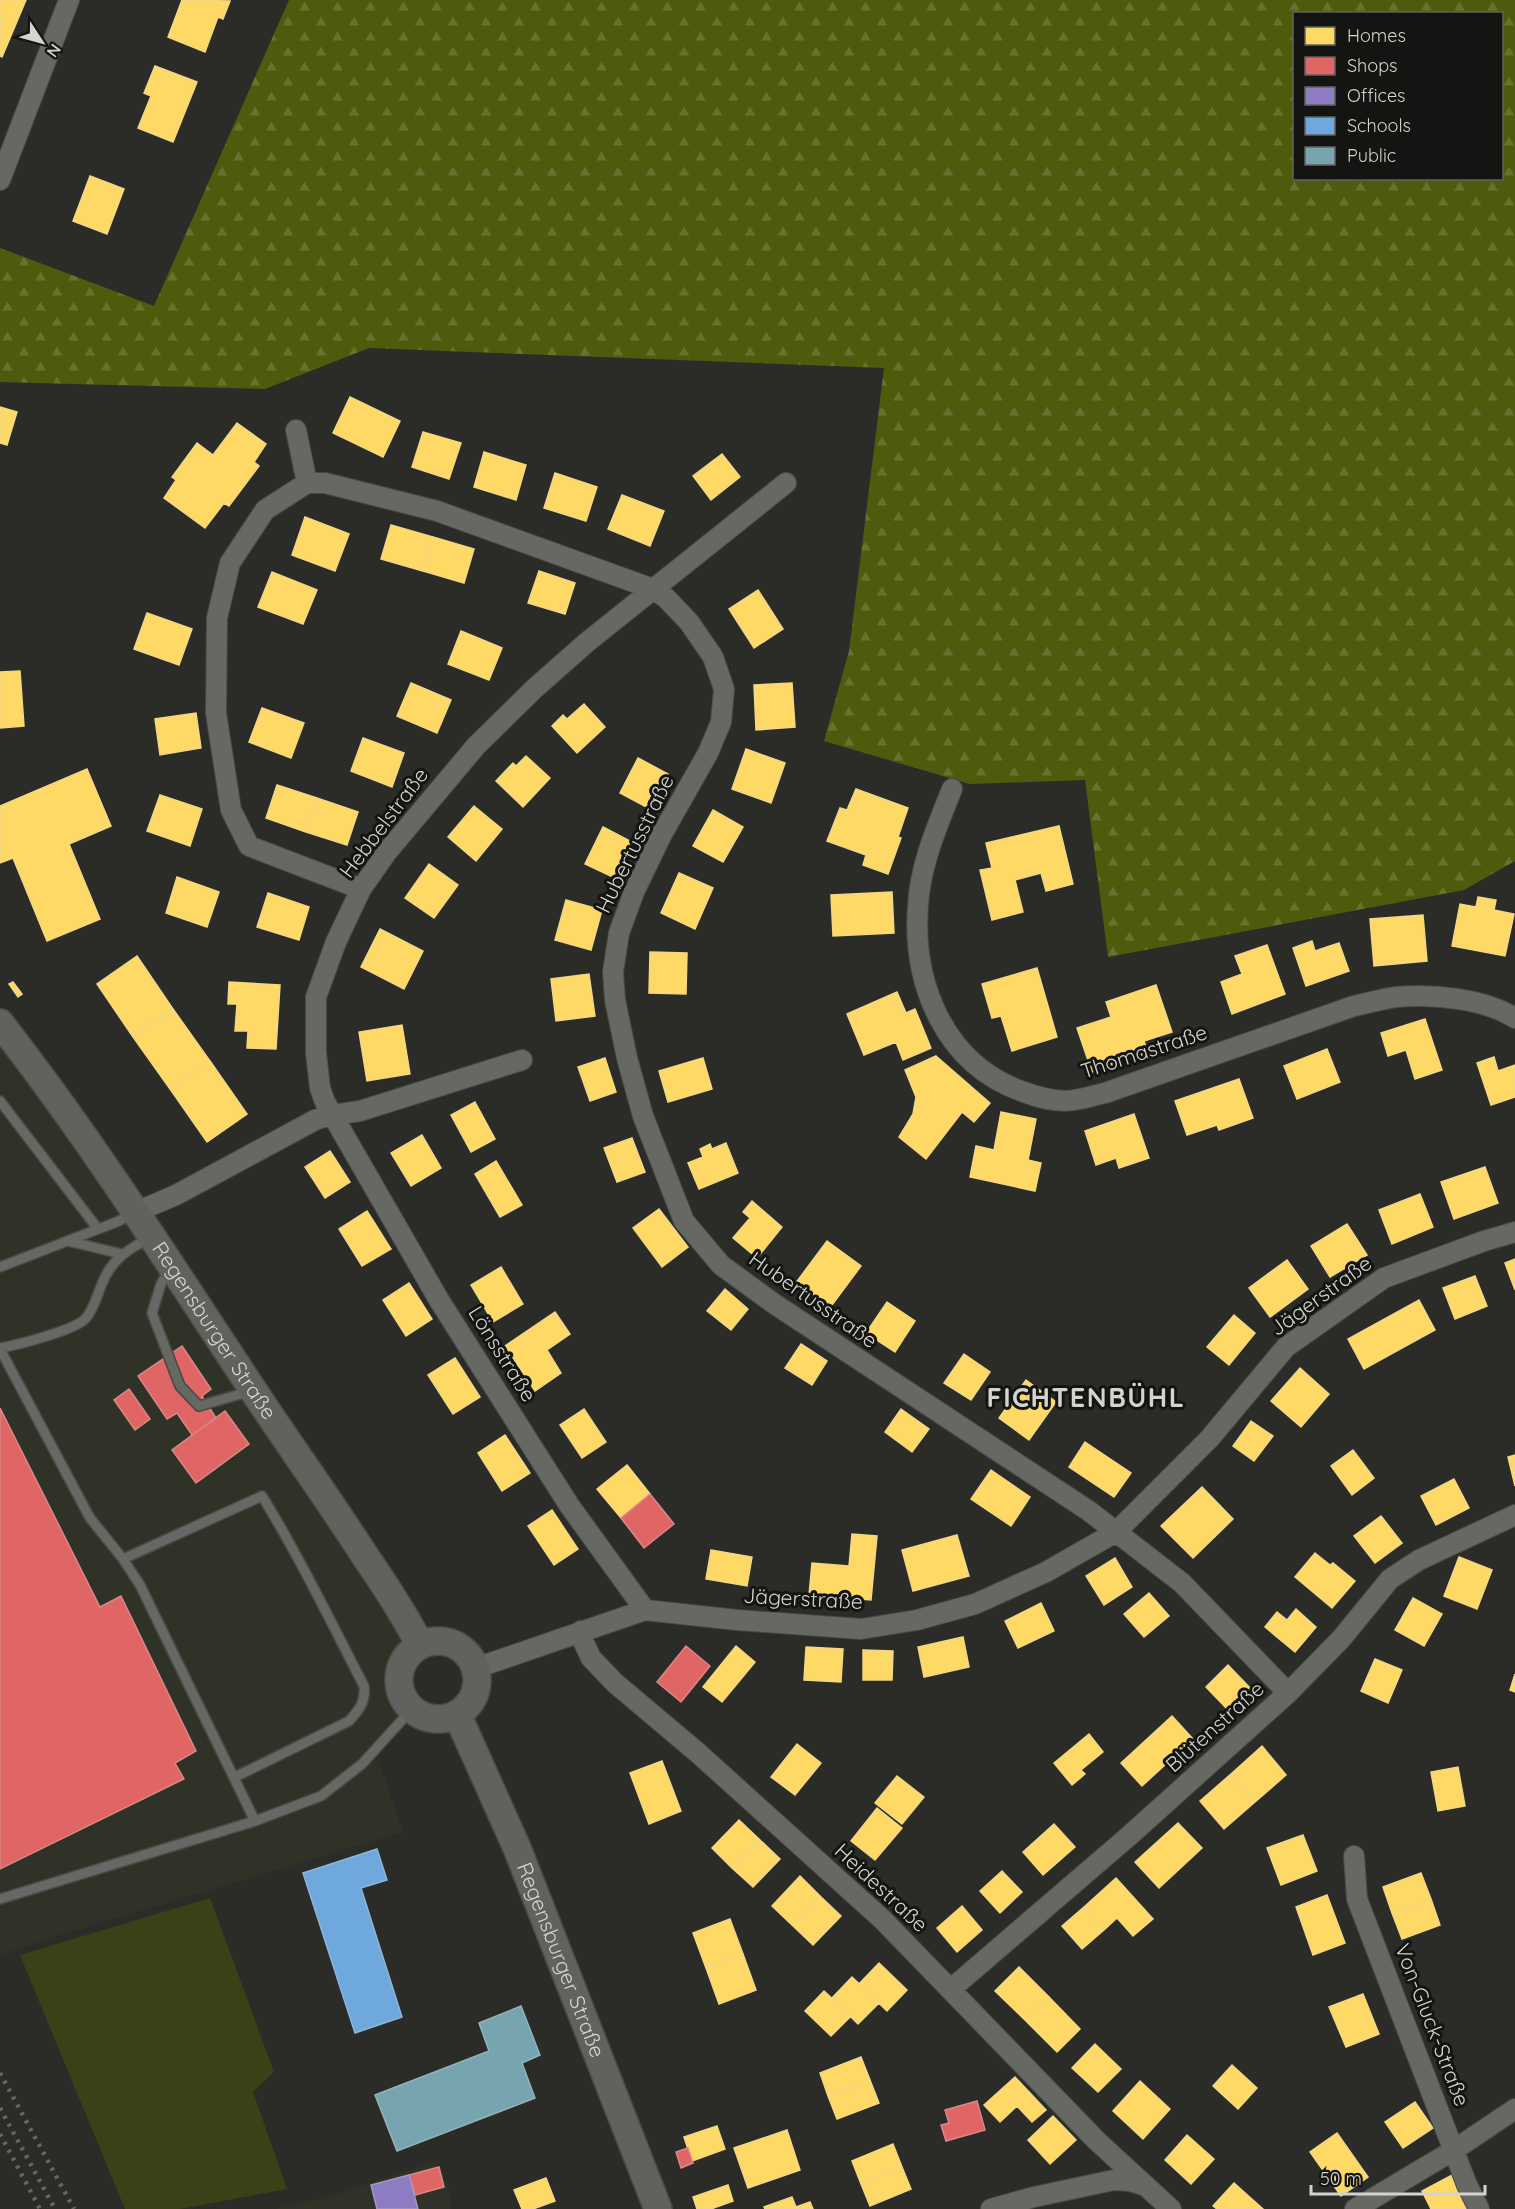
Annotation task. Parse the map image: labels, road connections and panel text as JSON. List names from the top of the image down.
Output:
{
  "streets": {
    "main road": ["Regensburger Straße"],
    "street": [
      "Hebbelstraße",
      "Hubertusstraße",
      "Thomastraße",
      "Jägerstraße",
      "Lönsstraße",
      "Blütenstraße",
      "Heidestraße",
      "Von-Gluck-Straße"
    ]
  },
  "crossings": [
    ["Hebbelstraße", "Hubertusstraße"],
    ["Hebbelstraße", "Lönsstraße"],
    ["Hubertusstraße", "Jägerstraße"],
    ["Jägerstraße", "Regensburger Straße"],
    ["Jägerstraße", "Lönsstraße"],
    ["Jägerstraße", "Heidestraße"],
    ["Blütenstraße", "Heidestraße"]
  ],
  "districts": ["FICHTENBÜHL"],
  "legend": [
    "Homes",
    "Shops",
    "Offices",
    "Schools",
    "Public"
  ],
  "scale_bar": "50 m",
  "north": "bottom right"
}
